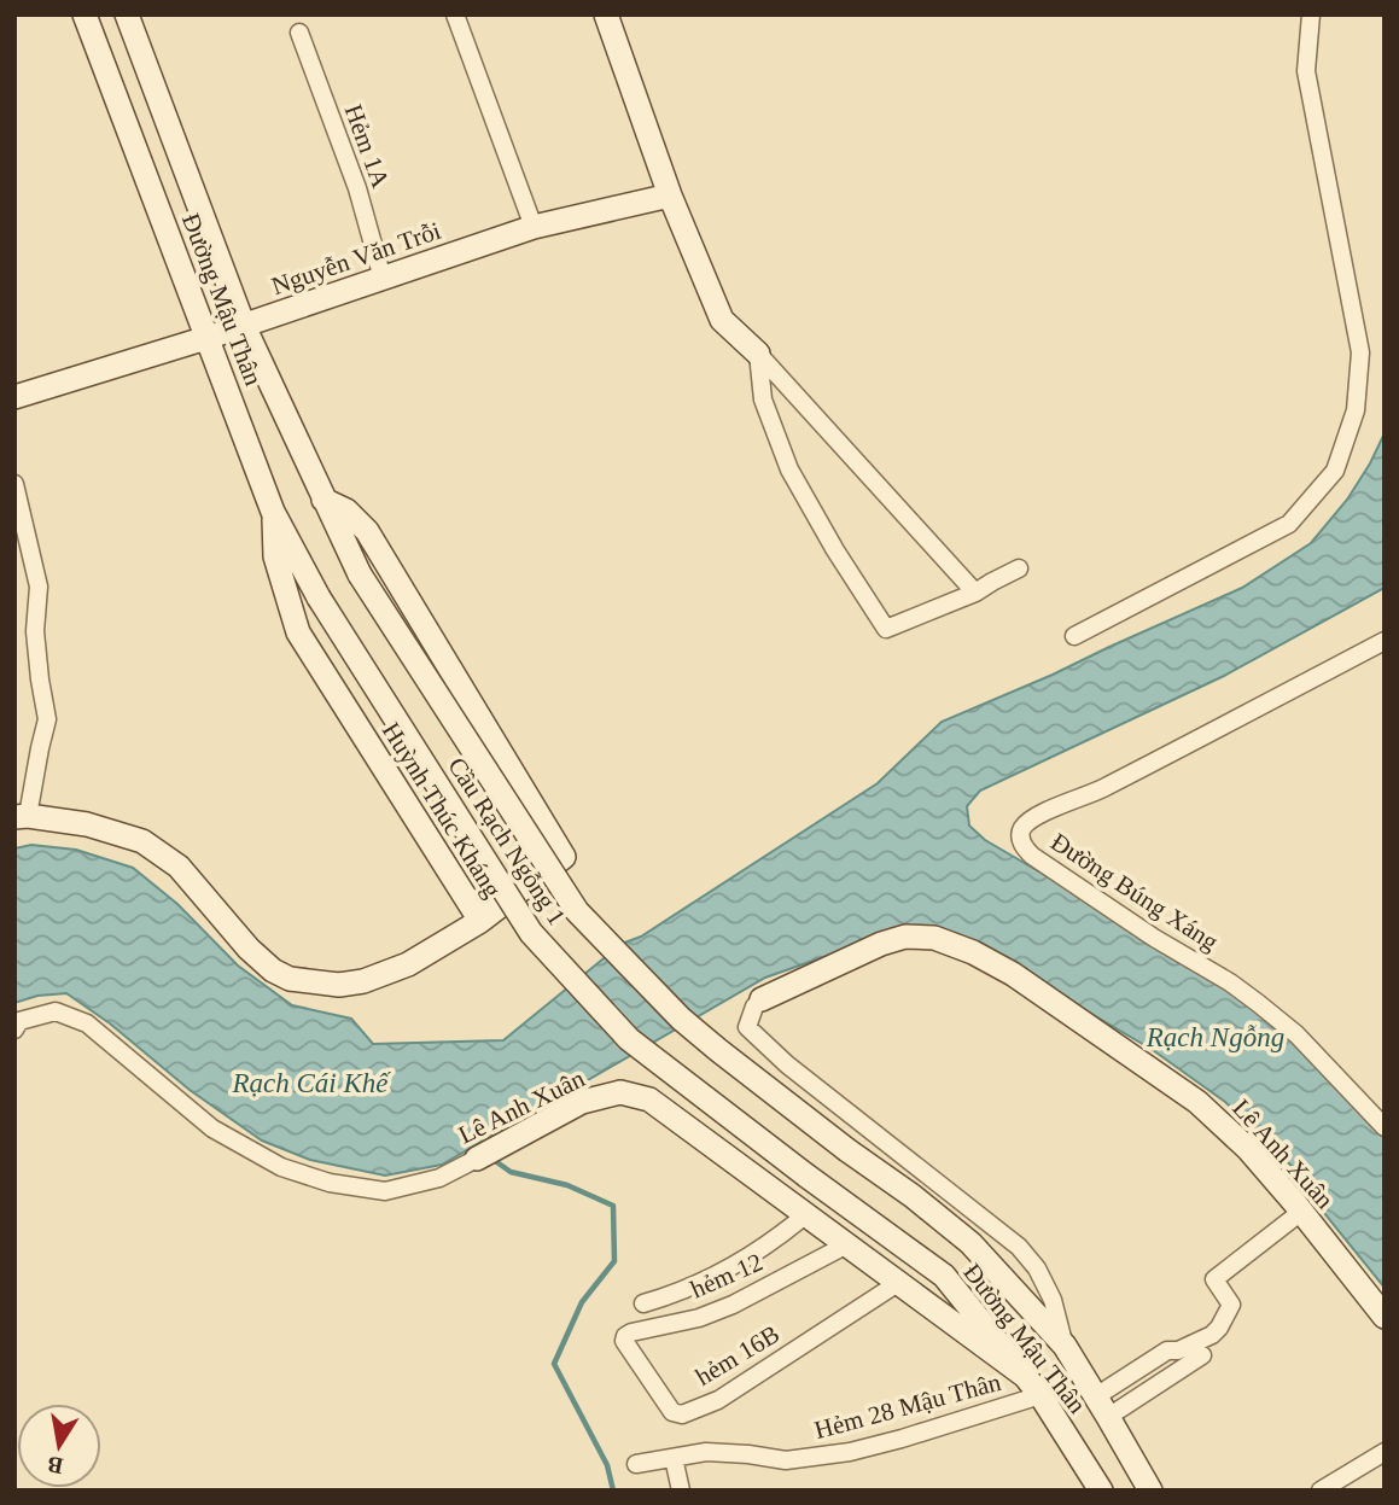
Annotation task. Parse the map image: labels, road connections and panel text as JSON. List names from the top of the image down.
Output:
{
  "streets": {
    "street": [
      "Hẻm 1A",
      "Nguyễn Văn Trỗi",
      "Đường Mậu Thân",
      "Huỳnh Thúc Kháng",
      "Cầu Rạch Ngỗng 1",
      "Đường Búng Xáng",
      "Lê Anh Xuân",
      "hẻm 12",
      "hẻm 16B",
      "Hẻm 28 Mậu Thân"
    ]
  },
  "crossings": [
    ["Hẻm 1A", "Nguyễn Văn Trỗi"],
    ["Nguyễn Văn Trỗi", "Đường Mậu Thân"],
    ["Đường Mậu Thân", "Huỳnh Thúc Kháng"],
    ["Đường Mậu Thân", "Cầu Rạch Ngỗng 1"],
    ["Đường Mậu Thân", "Lê Anh Xuân"],
    ["Đường Mậu Thân", "Hẻm 28 Mậu Thân"],
    ["Lê Anh Xuân", "hẻm 12"],
    ["Lê Anh Xuân", "hẻm 16B"],
    ["hẻm 12", "hẻm 16B"]
  ],
  "water": ["Rạch Ngỗng", "Rạch Cái Khế"],
  "north": "bottom"
}
